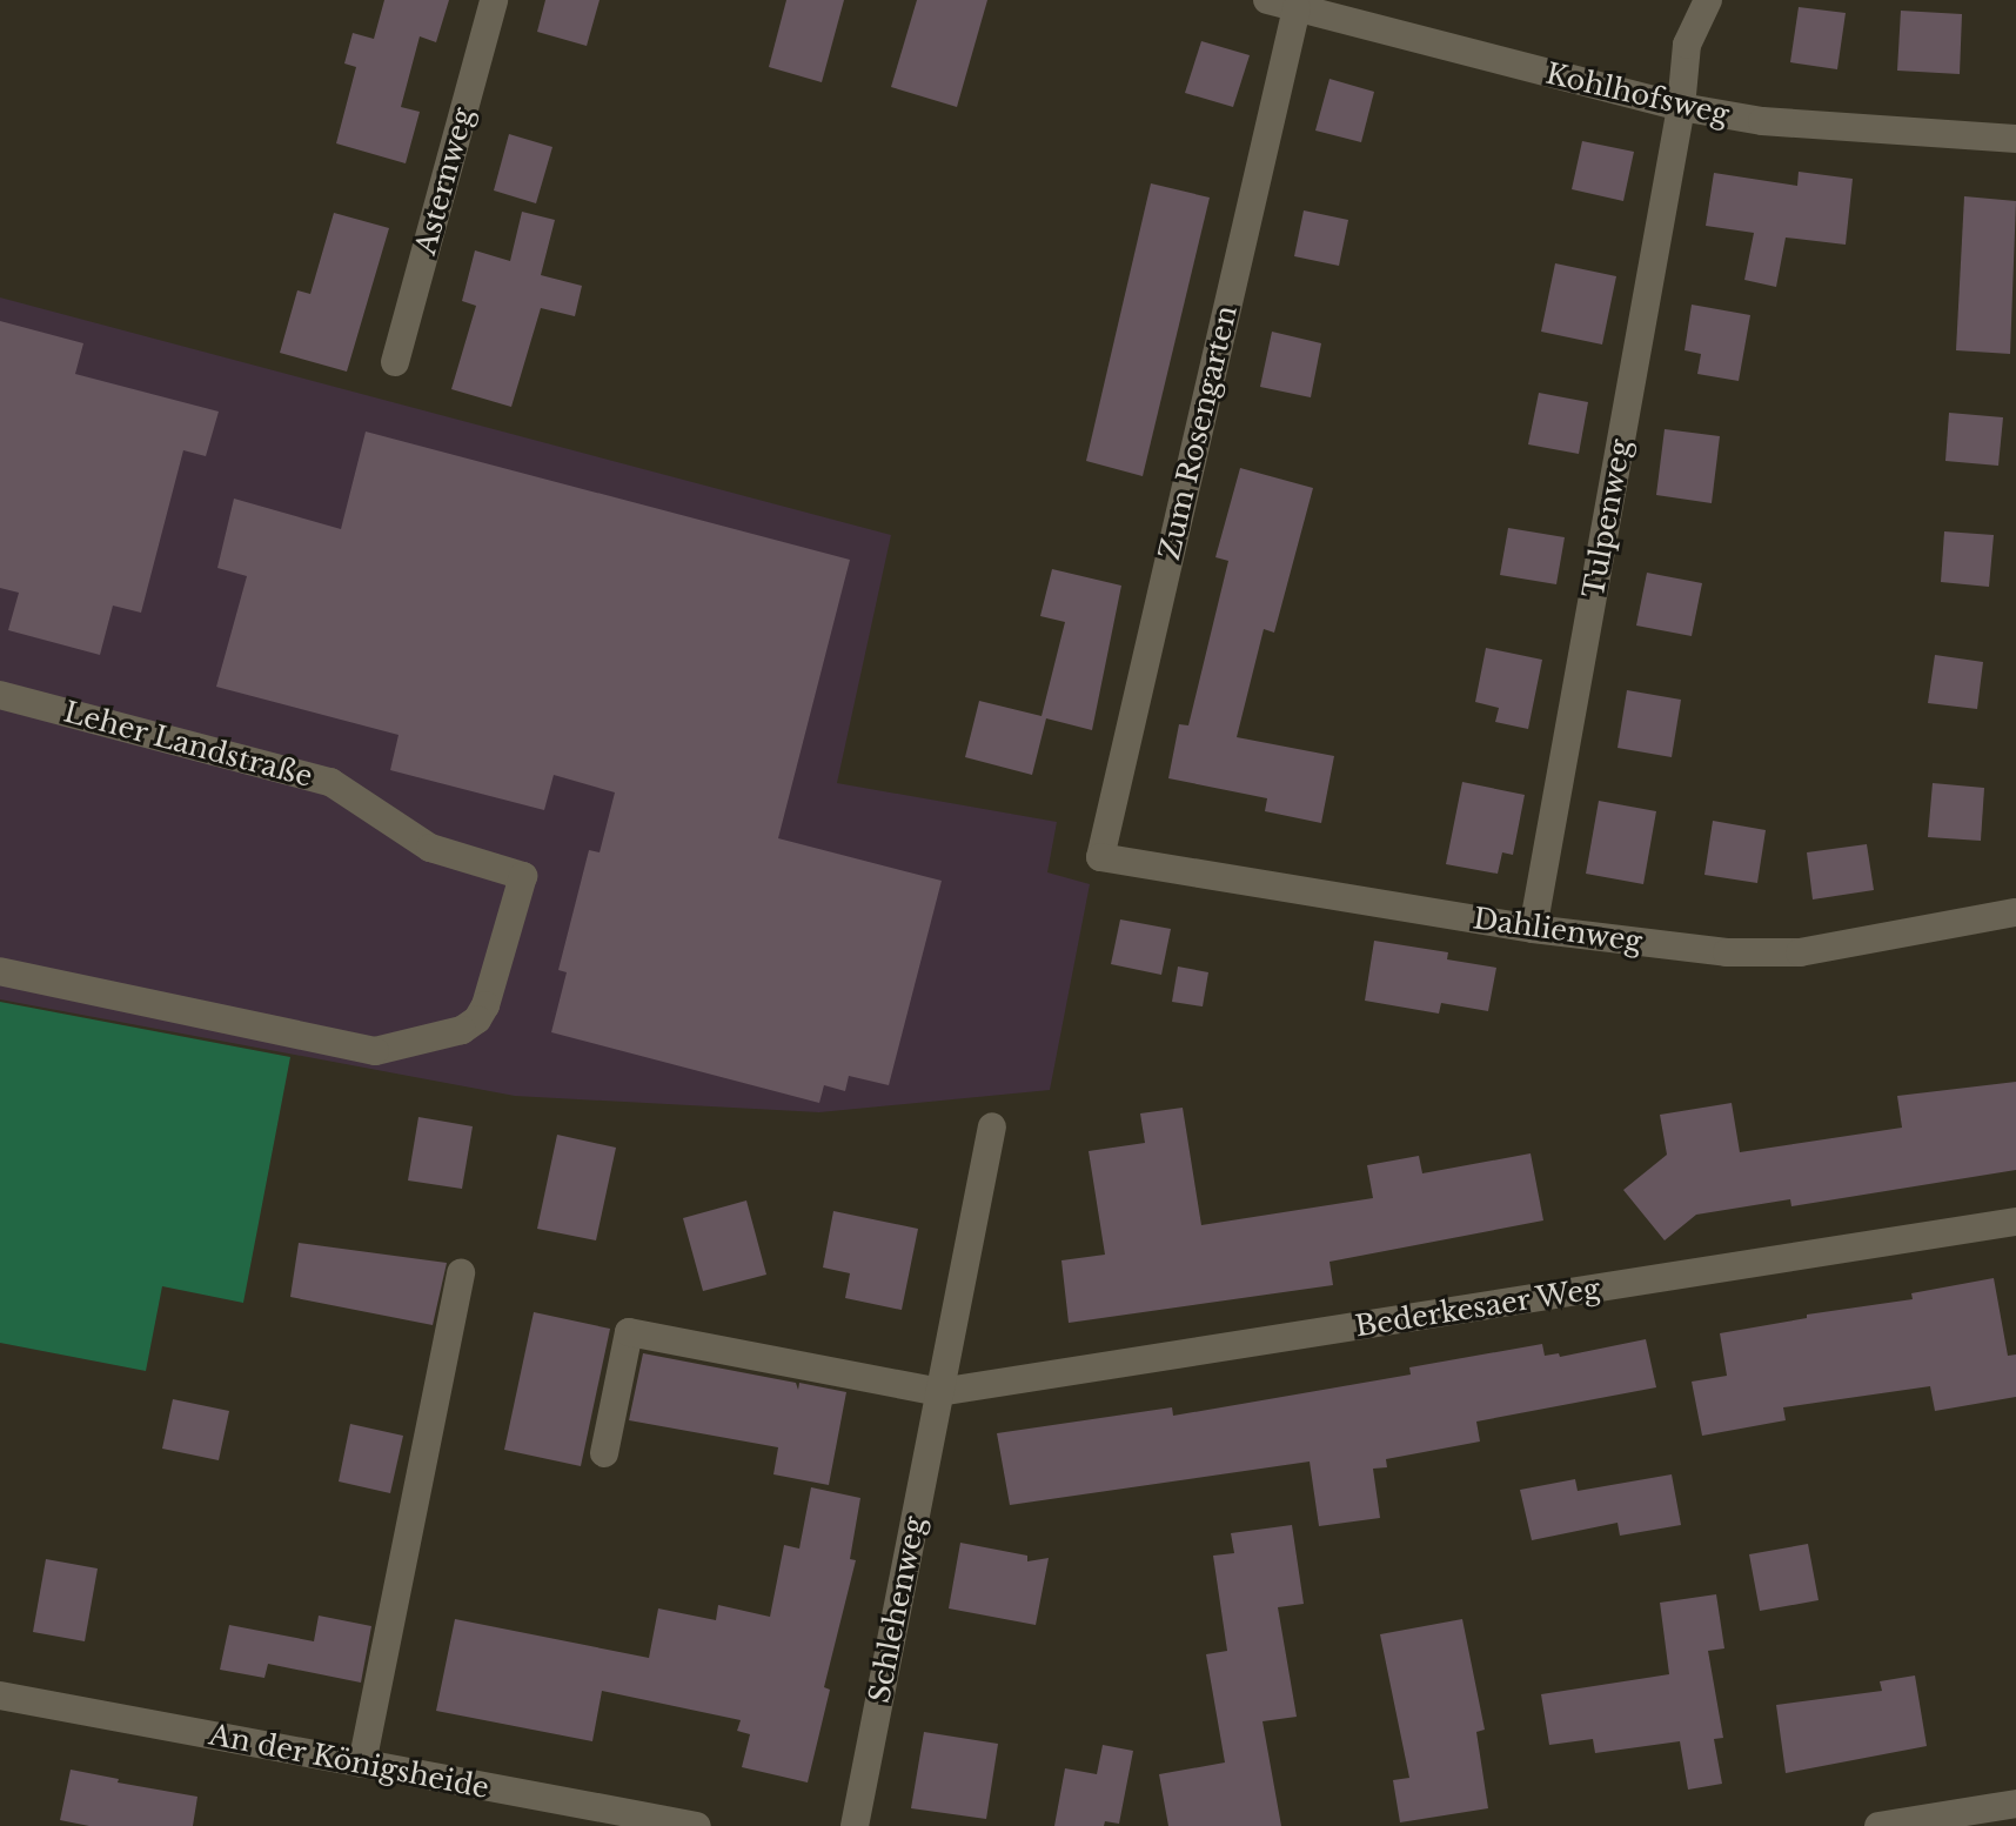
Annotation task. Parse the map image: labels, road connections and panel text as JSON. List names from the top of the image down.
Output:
{
  "streets": {
    "street": [
      "Kohlhofsweg",
      "Asternweg",
      "Zum Rosengarten",
      "Tulpenweg",
      "Leher Landstraße",
      "Dahlienweg",
      "Bederkesaer Weg",
      "Schlehenweg",
      "An der Königsheide"
    ]
  },
  "crossings": [
    ["Kohlhofsweg", "Zum Rosengarten"],
    ["Kohlhofsweg", "Tulpenweg"],
    ["Zum Rosengarten", "Dahlienweg"],
    ["Tulpenweg", "Dahlienweg"],
    ["Bederkesaer Weg", "Schlehenweg"]
  ]
}
